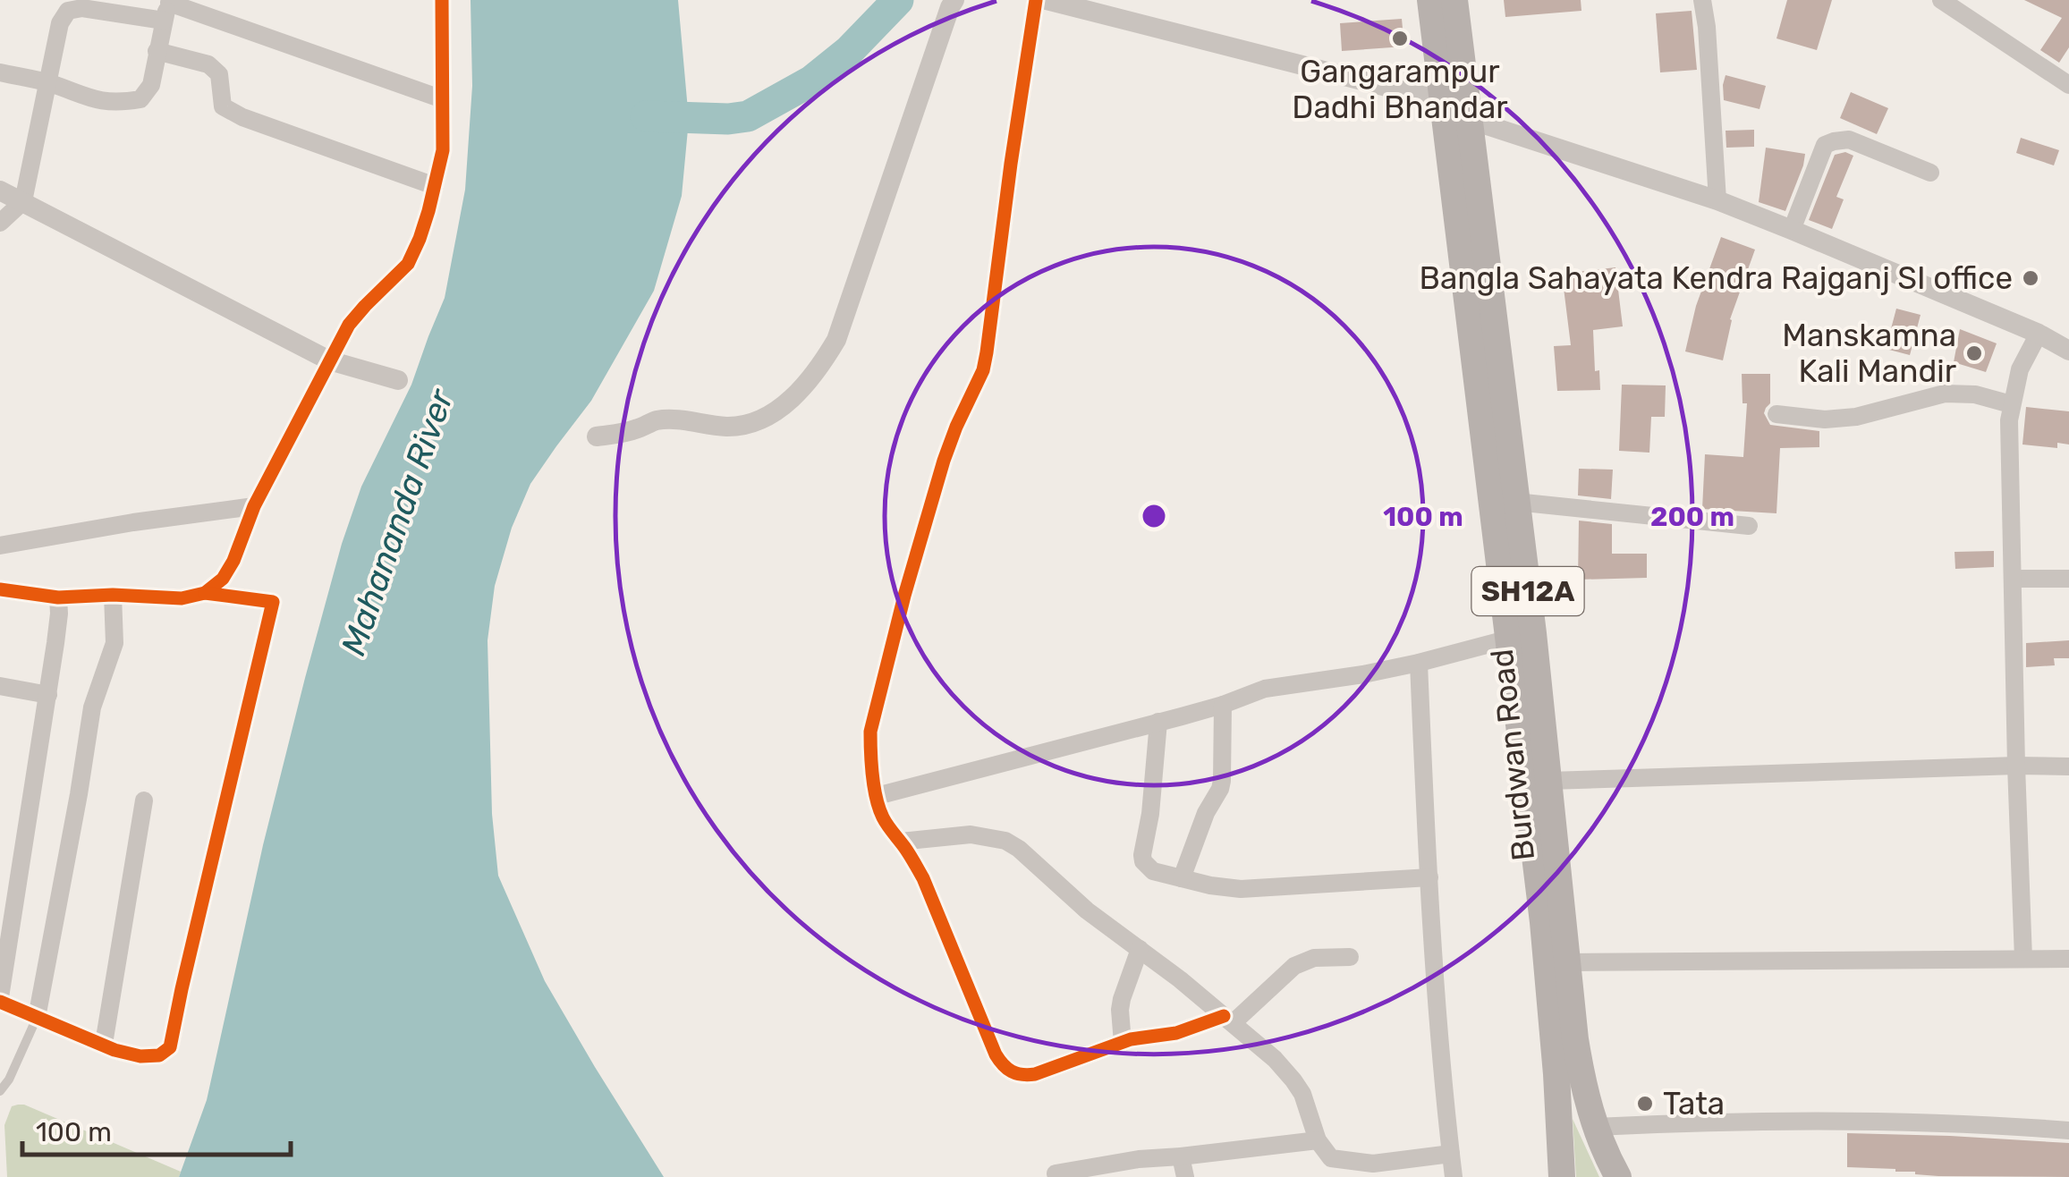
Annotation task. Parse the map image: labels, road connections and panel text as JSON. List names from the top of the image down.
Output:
{
  "streets": {
    "main road": ["SH12A", "Burdwan Road"]
  },
  "water": ["Mahananda River"],
  "places": [
    "Gangarampur Dadhi Bhandar",
    "Bangla Sahayata Kendra Rajganj SI office",
    "Manskamna Kali Mandir",
    "Tata"
  ],
  "scale_bar": "100 m",
  "rings": ["100 m", "200 m"]
}
